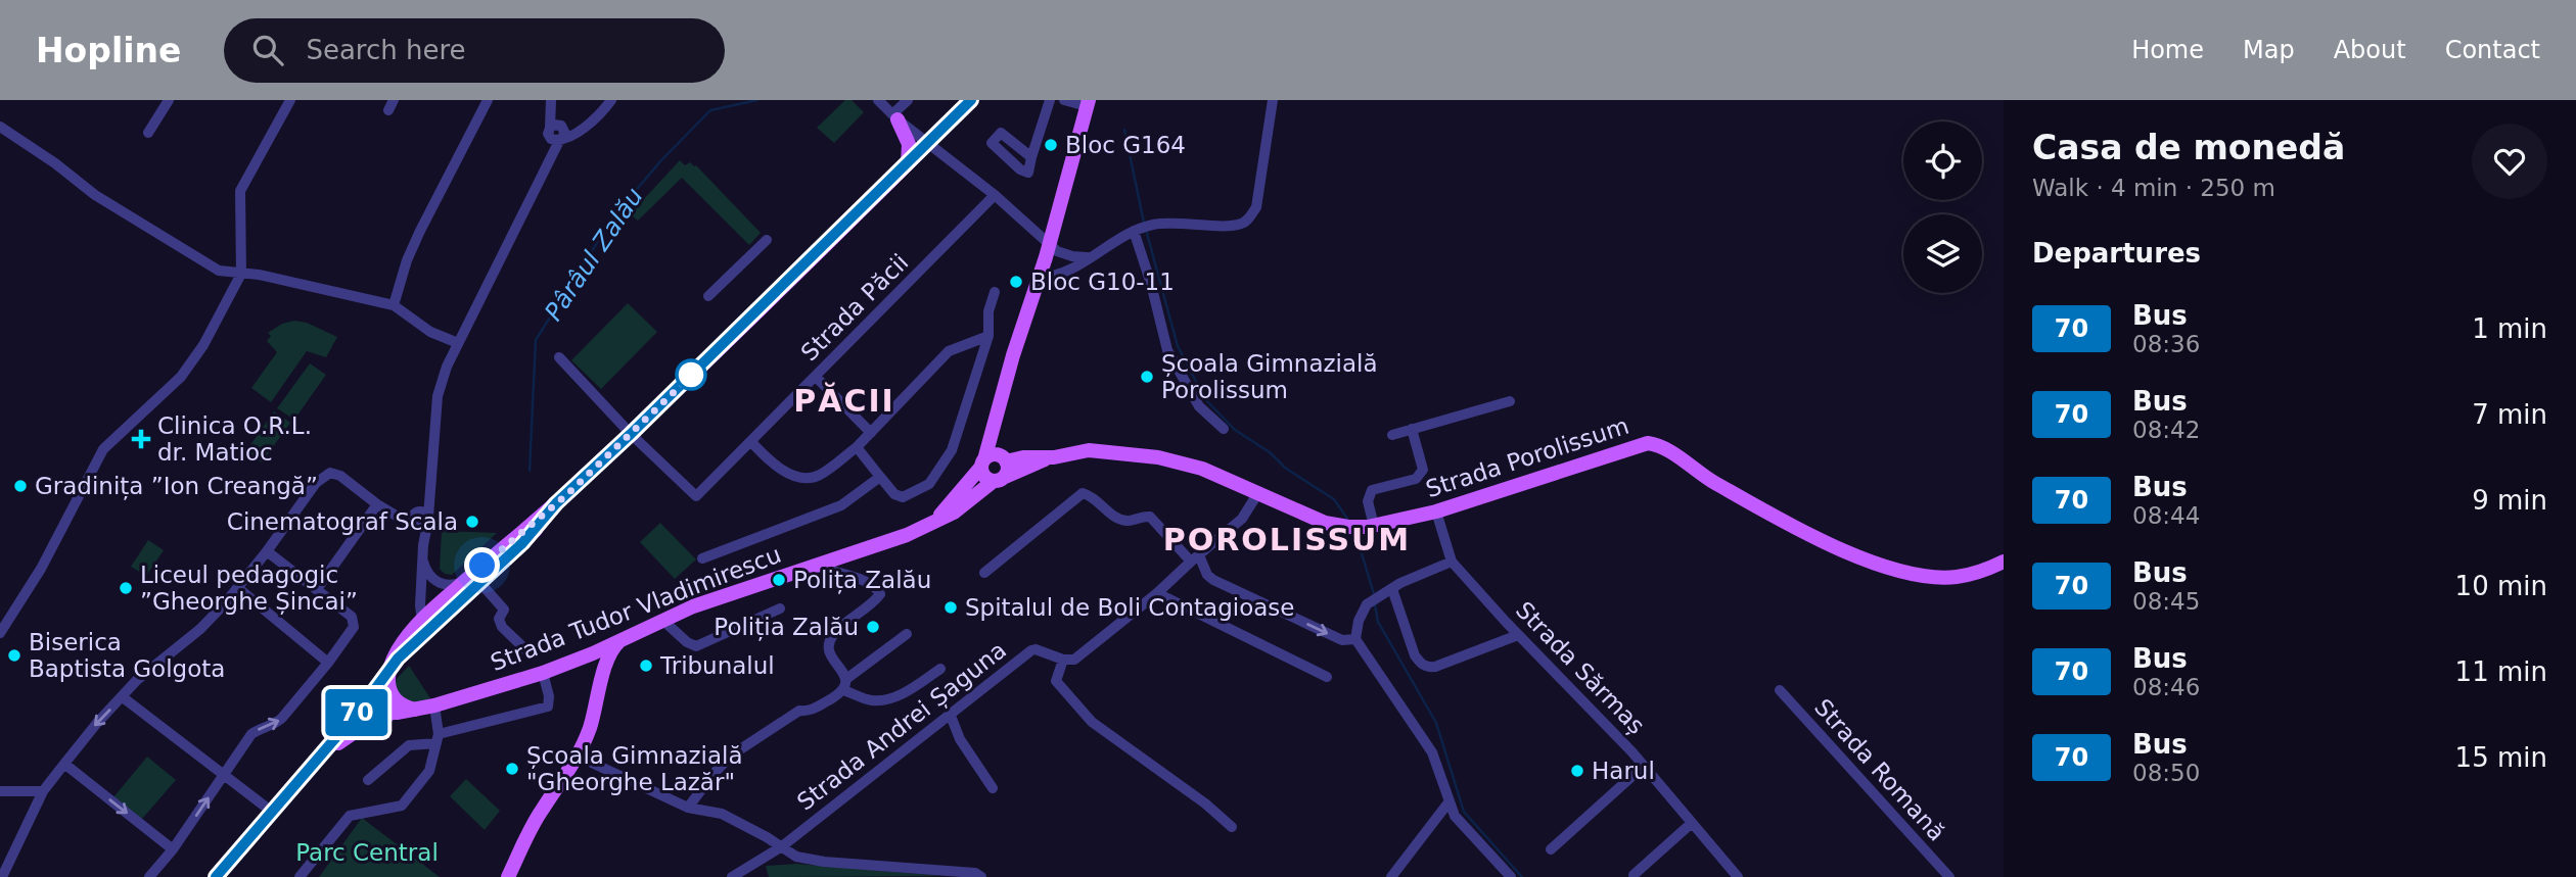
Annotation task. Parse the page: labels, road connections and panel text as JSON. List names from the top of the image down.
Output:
{
  "streets": {
    "main road": ["Strada Porolissum", "Strada Tudor Vladimirescu"],
    "street": [
      "Strada Păcii",
      "Strada Sărmaș",
      "Strada Andrei Șaguna",
      "Strada Romană"
    ]
  },
  "crossings": [
    ["Strada Porolissum", "Strada Tudor Vladimirescu"],
    ["Strada Porolissum", "Strada Sărmaș"]
  ],
  "districts": ["PĂCII", "POROLISSUM"],
  "water": ["Pârâul Zalău"],
  "parks": ["Parc Central"],
  "places": {
    "other": [
      "Bloc G164",
      "Bloc G10-11",
      "Școala Gimnazială Porolissum",
      "Gradinița ”Ion Creangă”",
      "Cinematograf Scala",
      "Polița Zalău",
      "Liceul pedagogic ”Gheorghe Șincai”",
      "Spitalul de Boli Contagioase",
      "Poliția Zalău",
      "Biserica Baptista Golgota",
      "Tribunalul",
      "Școala Gimnazială \"Gheorghe Lazăr\"",
      "Harul"
    ],
    "health": ["Clinica O.R.L. dr. Matioc"]
  },
  "lines": ["bus line 70"],
  "page": {
    "header": "Hopline",
    "search": "Search here",
    "nav": [
      "Home",
      "Map",
      "About",
      "Contact"
    ],
    "on_map": "70",
    "heading": [
      ["Casa de monedă", "Walk · 4 min · 250 m"],
      "Departures"
    ],
    "list": [
      {
        "mark": "70",
        "name": "Bus",
        "note": "08:36",
        "value": "1 min"
      },
      {
        "mark": "70",
        "name": "Bus",
        "note": "08:42",
        "value": "7 min"
      },
      {
        "mark": "70",
        "name": "Bus",
        "note": "08:44",
        "value": "9 min"
      },
      {
        "mark": "70",
        "name": "Bus",
        "note": "08:45",
        "value": "10 min"
      },
      {
        "mark": "70",
        "name": "Bus",
        "note": "08:46",
        "value": "11 min"
      },
      {
        "mark": "70",
        "name": "Bus",
        "note": "08:50",
        "value": "15 min"
      }
    ]
  }
}
